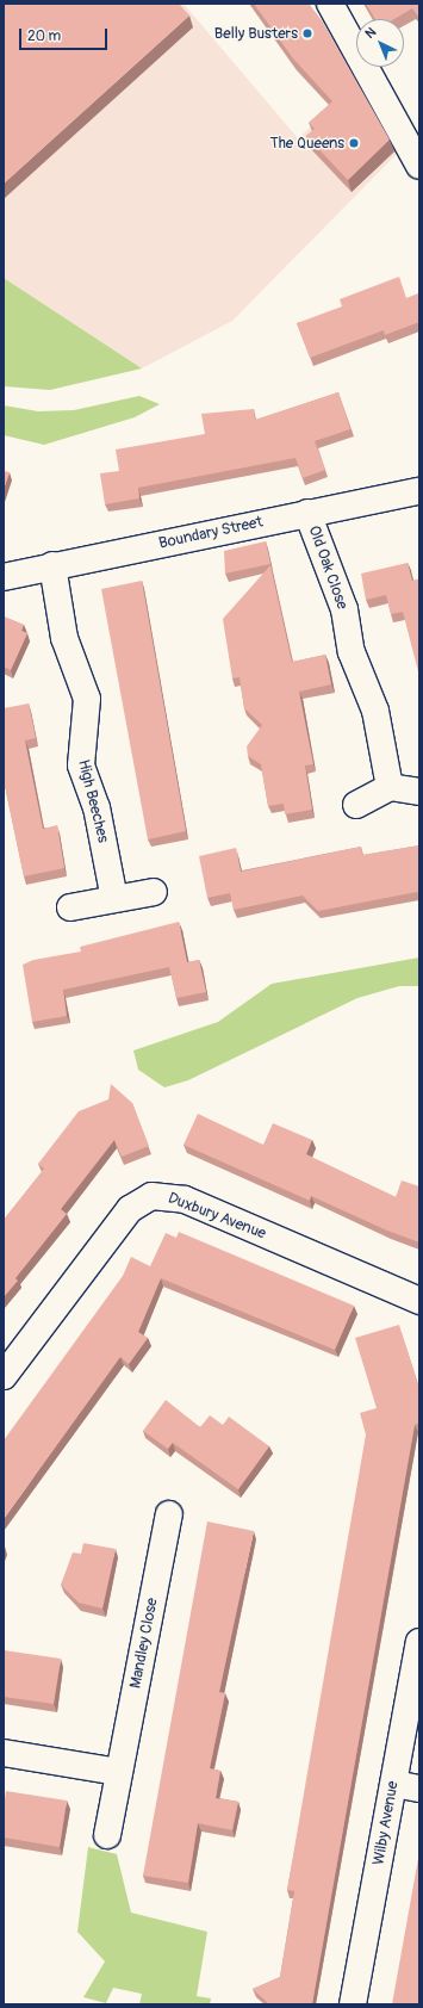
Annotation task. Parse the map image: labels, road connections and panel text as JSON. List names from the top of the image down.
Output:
{
  "streets": {
    "street": [
      "Boundary Street",
      "Old Oak Close",
      "High Beeches",
      "Duxbury Avenue",
      "Mandley Close",
      "Wilby Avenue"
    ]
  },
  "crossings": [
    ["Boundary Street", "Old Oak Close"],
    ["Boundary Street", "High Beeches"]
  ],
  "places": ["Belly Busters", "The Queens"],
  "scale_bar": "20 m",
  "north": "top left"
}
